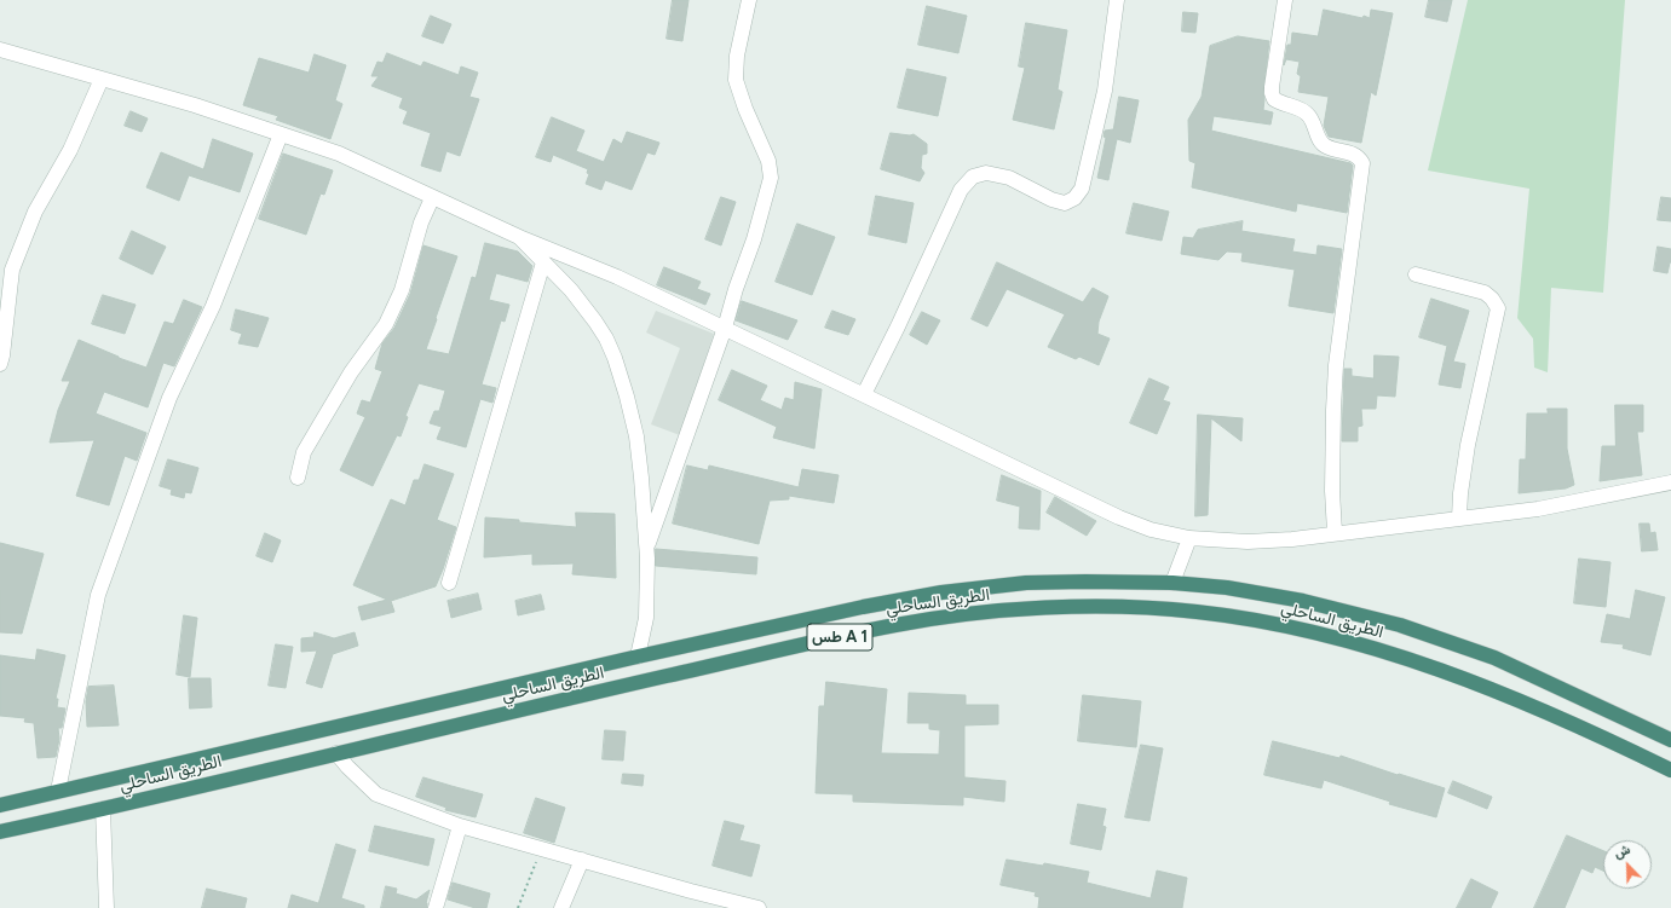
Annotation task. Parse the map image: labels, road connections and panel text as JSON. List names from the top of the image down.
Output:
{
  "streets": {
    "highway": ["الطريق الساحلي", "طس A 1"]
  },
  "north": "top left"
}
